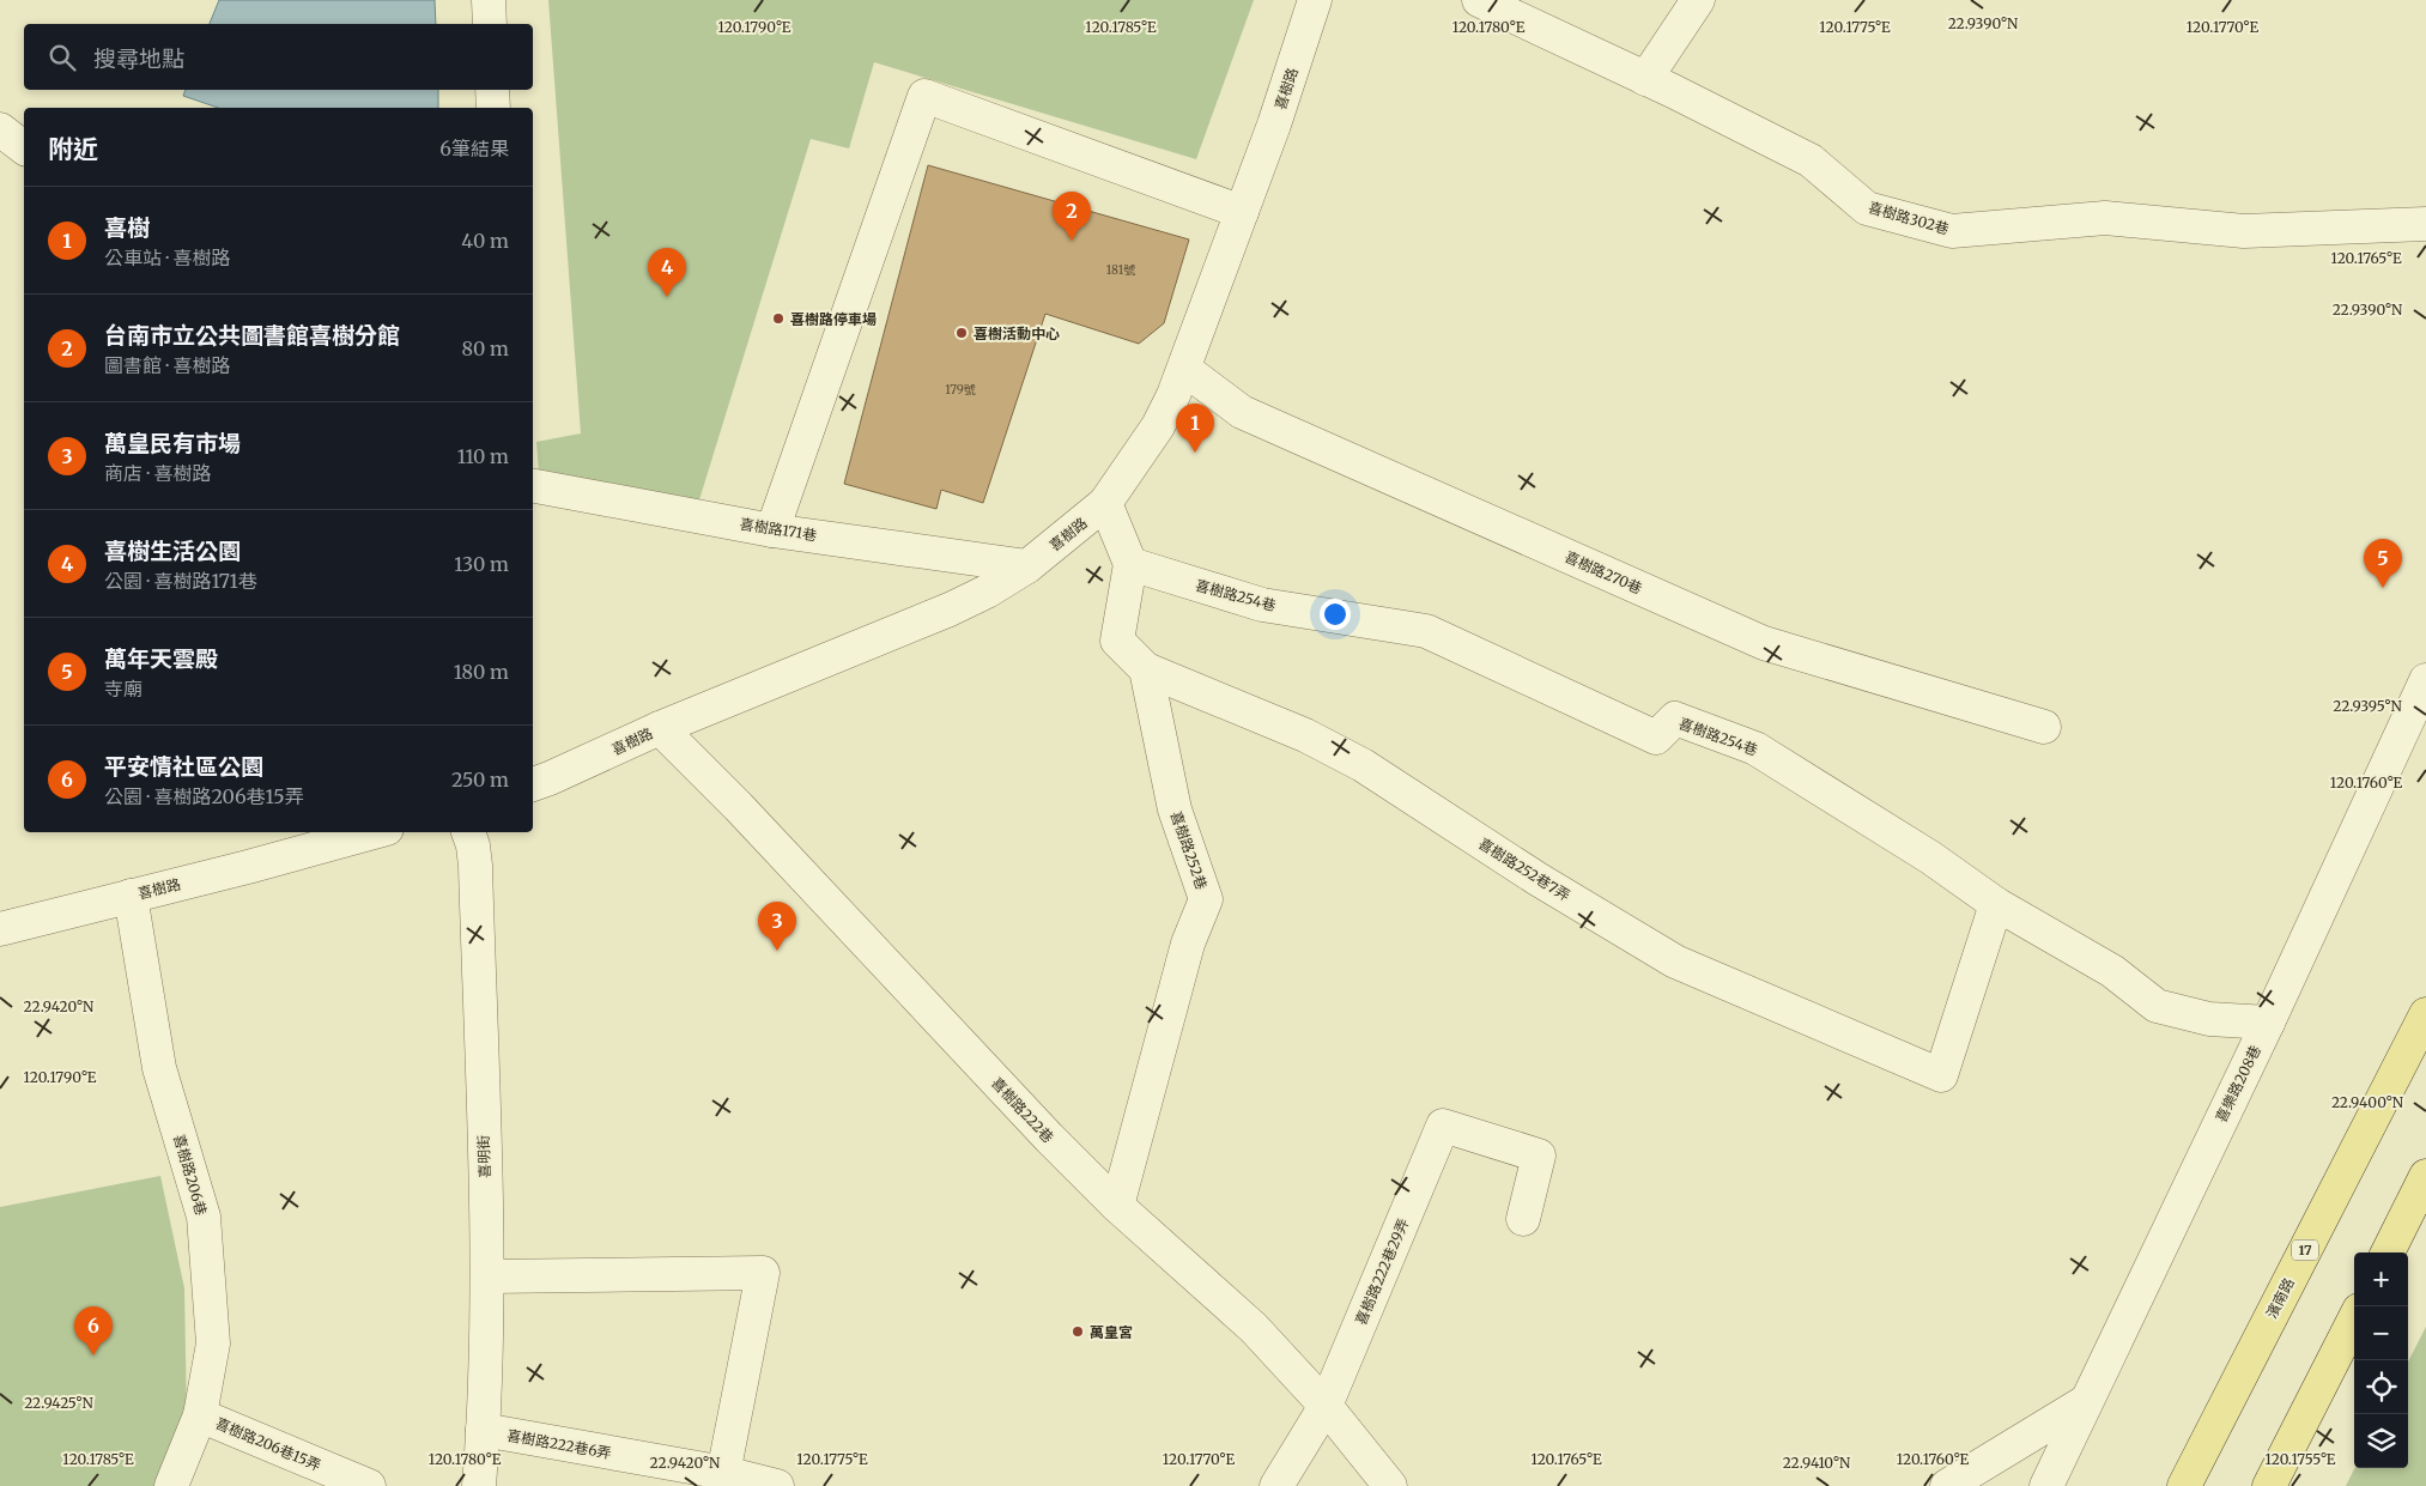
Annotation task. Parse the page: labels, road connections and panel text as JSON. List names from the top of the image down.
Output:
{
  "streets": {
    "main road": ["17", "濱南路"],
    "street": [
      "喜樹路",
      "喜樹路302巷",
      "喜樹路171巷",
      "喜樹路270巷",
      "喜樹路254巷",
      "喜樹路252巷",
      "喜樹路252巷7弄",
      "喜樂路208巷",
      "喜樹路222巷",
      "喜明街",
      "喜樹路206巷",
      "喜樹路222巷29弄",
      "喜樹路206巷15弄",
      "喜樹路222巷6弄"
    ]
  },
  "crossings": [
    ["喜樹路", "喜樹路171巷"],
    ["喜樹路", "喜樹路270巷"],
    ["喜樹路", "喜樹路222巷"],
    ["喜樹路", "喜樹路206巷"],
    ["喜樹路254巷", "喜樹路252巷7弄"],
    ["喜樹路254巷", "喜樂路208巷"],
    ["喜樹路252巷", "喜樹路252巷7弄"],
    ["喜樹路252巷", "喜樹路222巷"],
    ["喜樹路222巷", "喜樹路222巷29弄"],
    ["喜明街", "喜樹路222巷6弄"],
    ["喜樹路206巷", "喜樹路206巷15弄"]
  ],
  "places": ["喜樹路停車場", "喜樹活動中心", "萬皇宮"],
  "house_numbers": ["181號", "179號"],
  "page": {
    "search": "搜尋地點",
    "heading": ["附近", "6筆結果"],
    "list": [
      {
        "mark": "1",
        "name": "喜樹",
        "note": "公車站 · 喜樹路",
        "value": "40 m"
      },
      {
        "mark": "2",
        "name": "台南市立公共圖書館喜樹分館",
        "note": "圖書館 · 喜樹路",
        "value": "80 m"
      },
      {
        "mark": "3",
        "name": "萬皇民有市場",
        "note": "商店 · 喜樹路",
        "value": "110 m"
      },
      {
        "mark": "4",
        "name": "喜樹生活公園",
        "note": "公園 · 喜樹路171巷",
        "value": "130 m"
      },
      {
        "mark": "5",
        "name": "萬年天雲殿",
        "note": "寺廟",
        "value": "180 m"
      },
      {
        "mark": "6",
        "name": "平安情社區公園",
        "note": "公園 · 喜樹路206巷15弄",
        "value": "250 m"
      }
    ],
    "pins": [
      "2",
      "4",
      "1",
      "5",
      "3",
      "6"
    ],
    "map_buttons": ["+", "−"]
  },
  "coordinates": [
    "22.9390°N",
    "120.1790°E",
    "120.1785°E",
    "120.1780°E",
    "120.1775°E",
    "120.1770°E",
    "120.1765°E",
    "22.9395°N",
    "120.1760°E",
    "22.9420°N",
    "22.9400°N",
    "22.9425°N",
    "120.1755°E",
    "22.9410°N"
  ]
}
